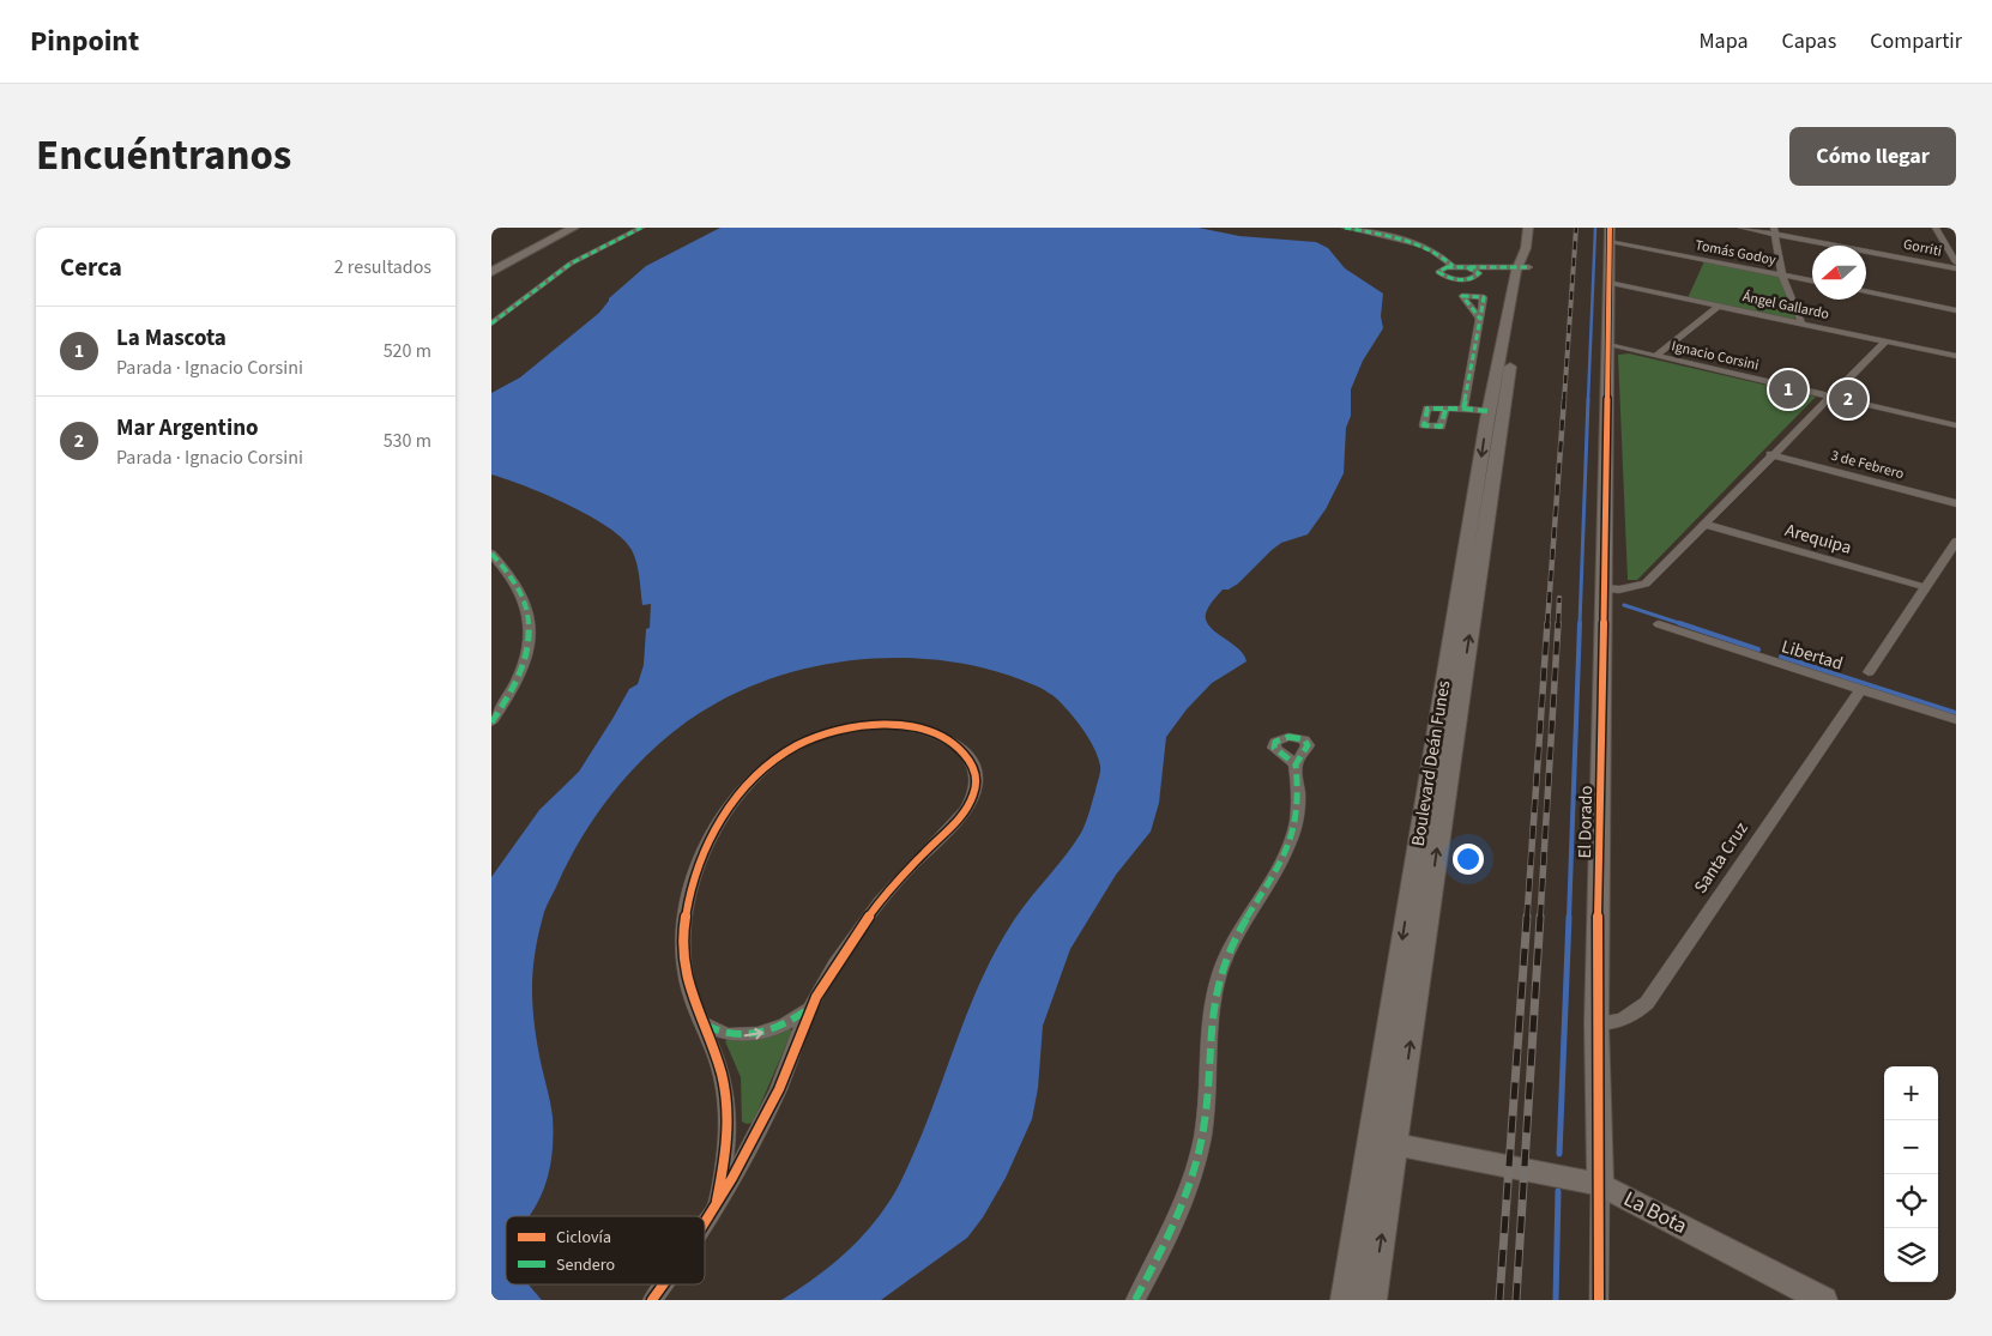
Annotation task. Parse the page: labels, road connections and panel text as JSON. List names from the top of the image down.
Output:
{
  "streets": {
    "main road": ["Boulevard Deán Funes", "El Dorado", "La Bota"],
    "street": [
      "Gorriti",
      "Tomás Godoy",
      "Ángel Gallardo",
      "Ignacio Corsini",
      "3 de Febrero",
      "Arequipa",
      "Libertad",
      "Santa Cruz"
    ]
  },
  "crossings": [
    ["Tomás Godoy", "El Dorado"],
    ["Ángel Gallardo", "El Dorado"],
    ["Ignacio Corsini", "El Dorado"],
    ["Libertad", "Santa Cruz"],
    ["Boulevard Deán Funes", "La Bota"],
    ["El Dorado", "Santa Cruz"],
    ["El Dorado", "La Bota"]
  ],
  "legend": ["Ciclovía", "Sendero"],
  "north": "left",
  "page": {
    "header": "Pinpoint",
    "nav": ["Mapa", "Capas", "Compartir"],
    "title": "Encuéntranos",
    "buttons": "Cómo llegar",
    "heading": ["Cerca", "2 resultados"],
    "list": [
      {
        "mark": "1",
        "name": "La Mascota",
        "note": "Parada · Ignacio Corsini",
        "value": "520 m"
      },
      {
        "mark": "2",
        "name": "Mar Argentino",
        "note": "Parada · Ignacio Corsini",
        "value": "530 m"
      }
    ],
    "pins": ["1", "2"],
    "map_buttons": ["+", "−"]
  }
}
